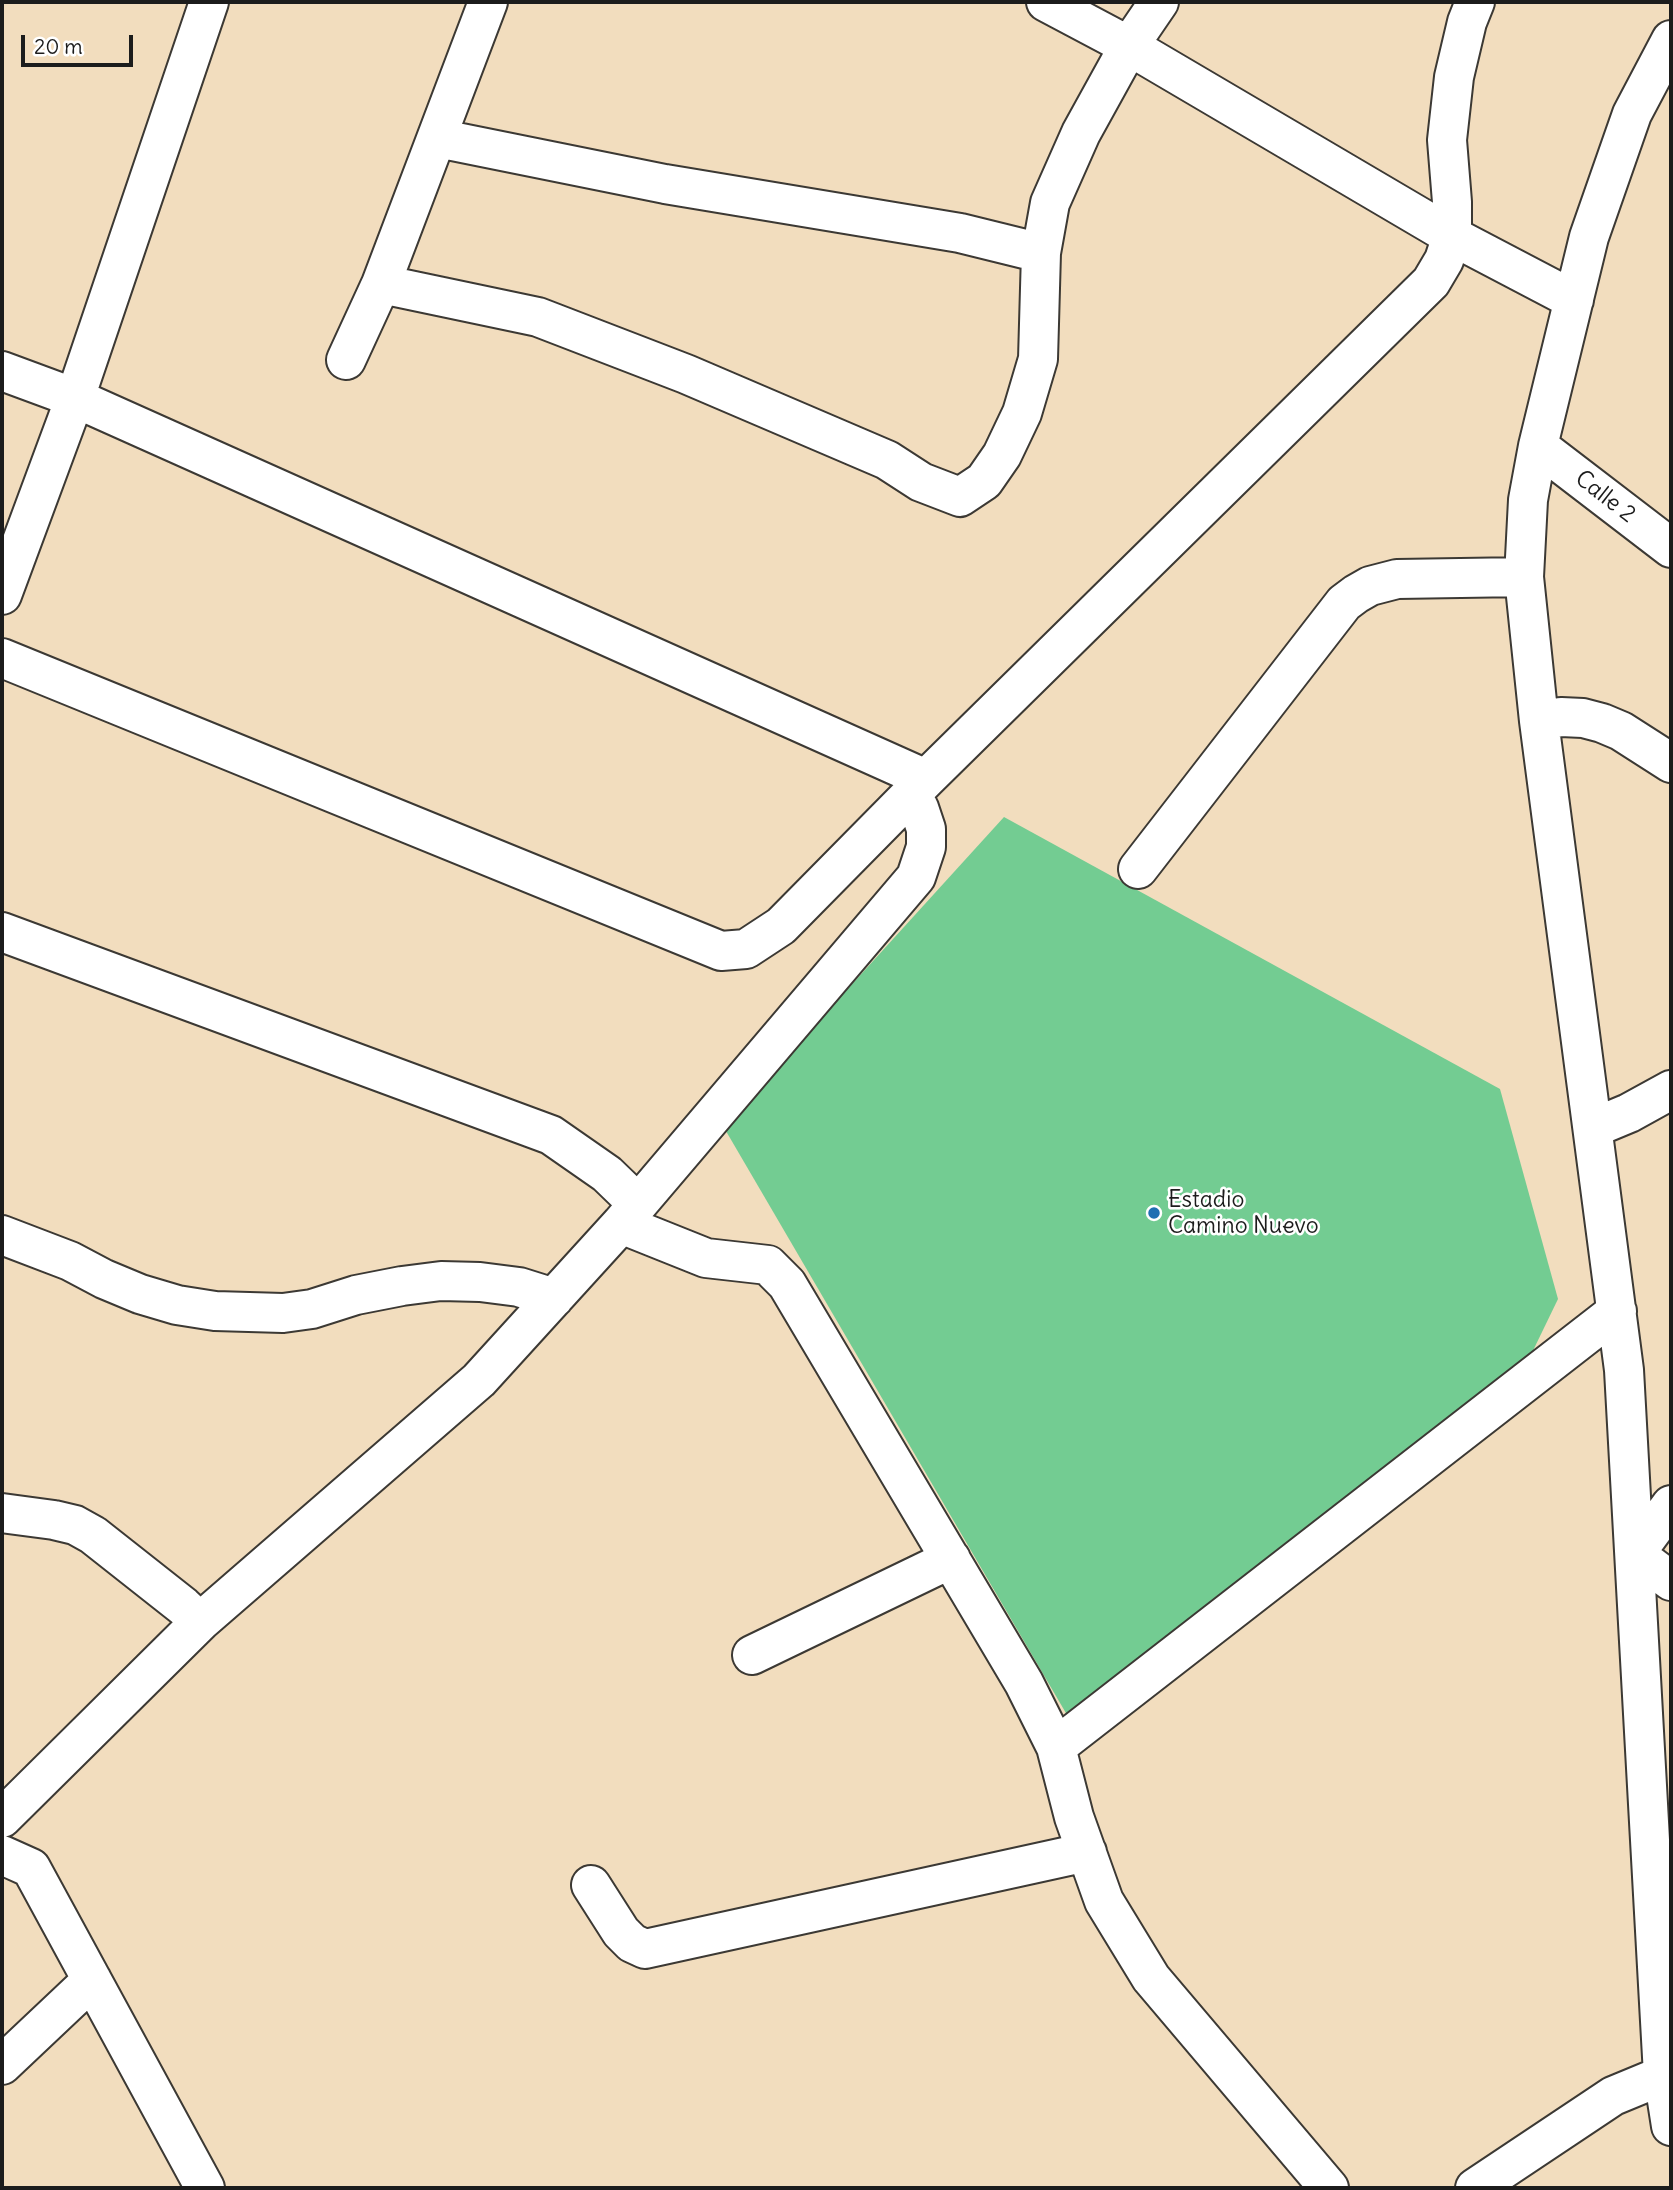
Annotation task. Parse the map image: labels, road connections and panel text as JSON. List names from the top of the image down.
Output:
{
  "streets": {
    "street": ["Calle 2"]
  },
  "places": ["Estadio Camino Nuevo"],
  "scale_bar": "20 m"
}
